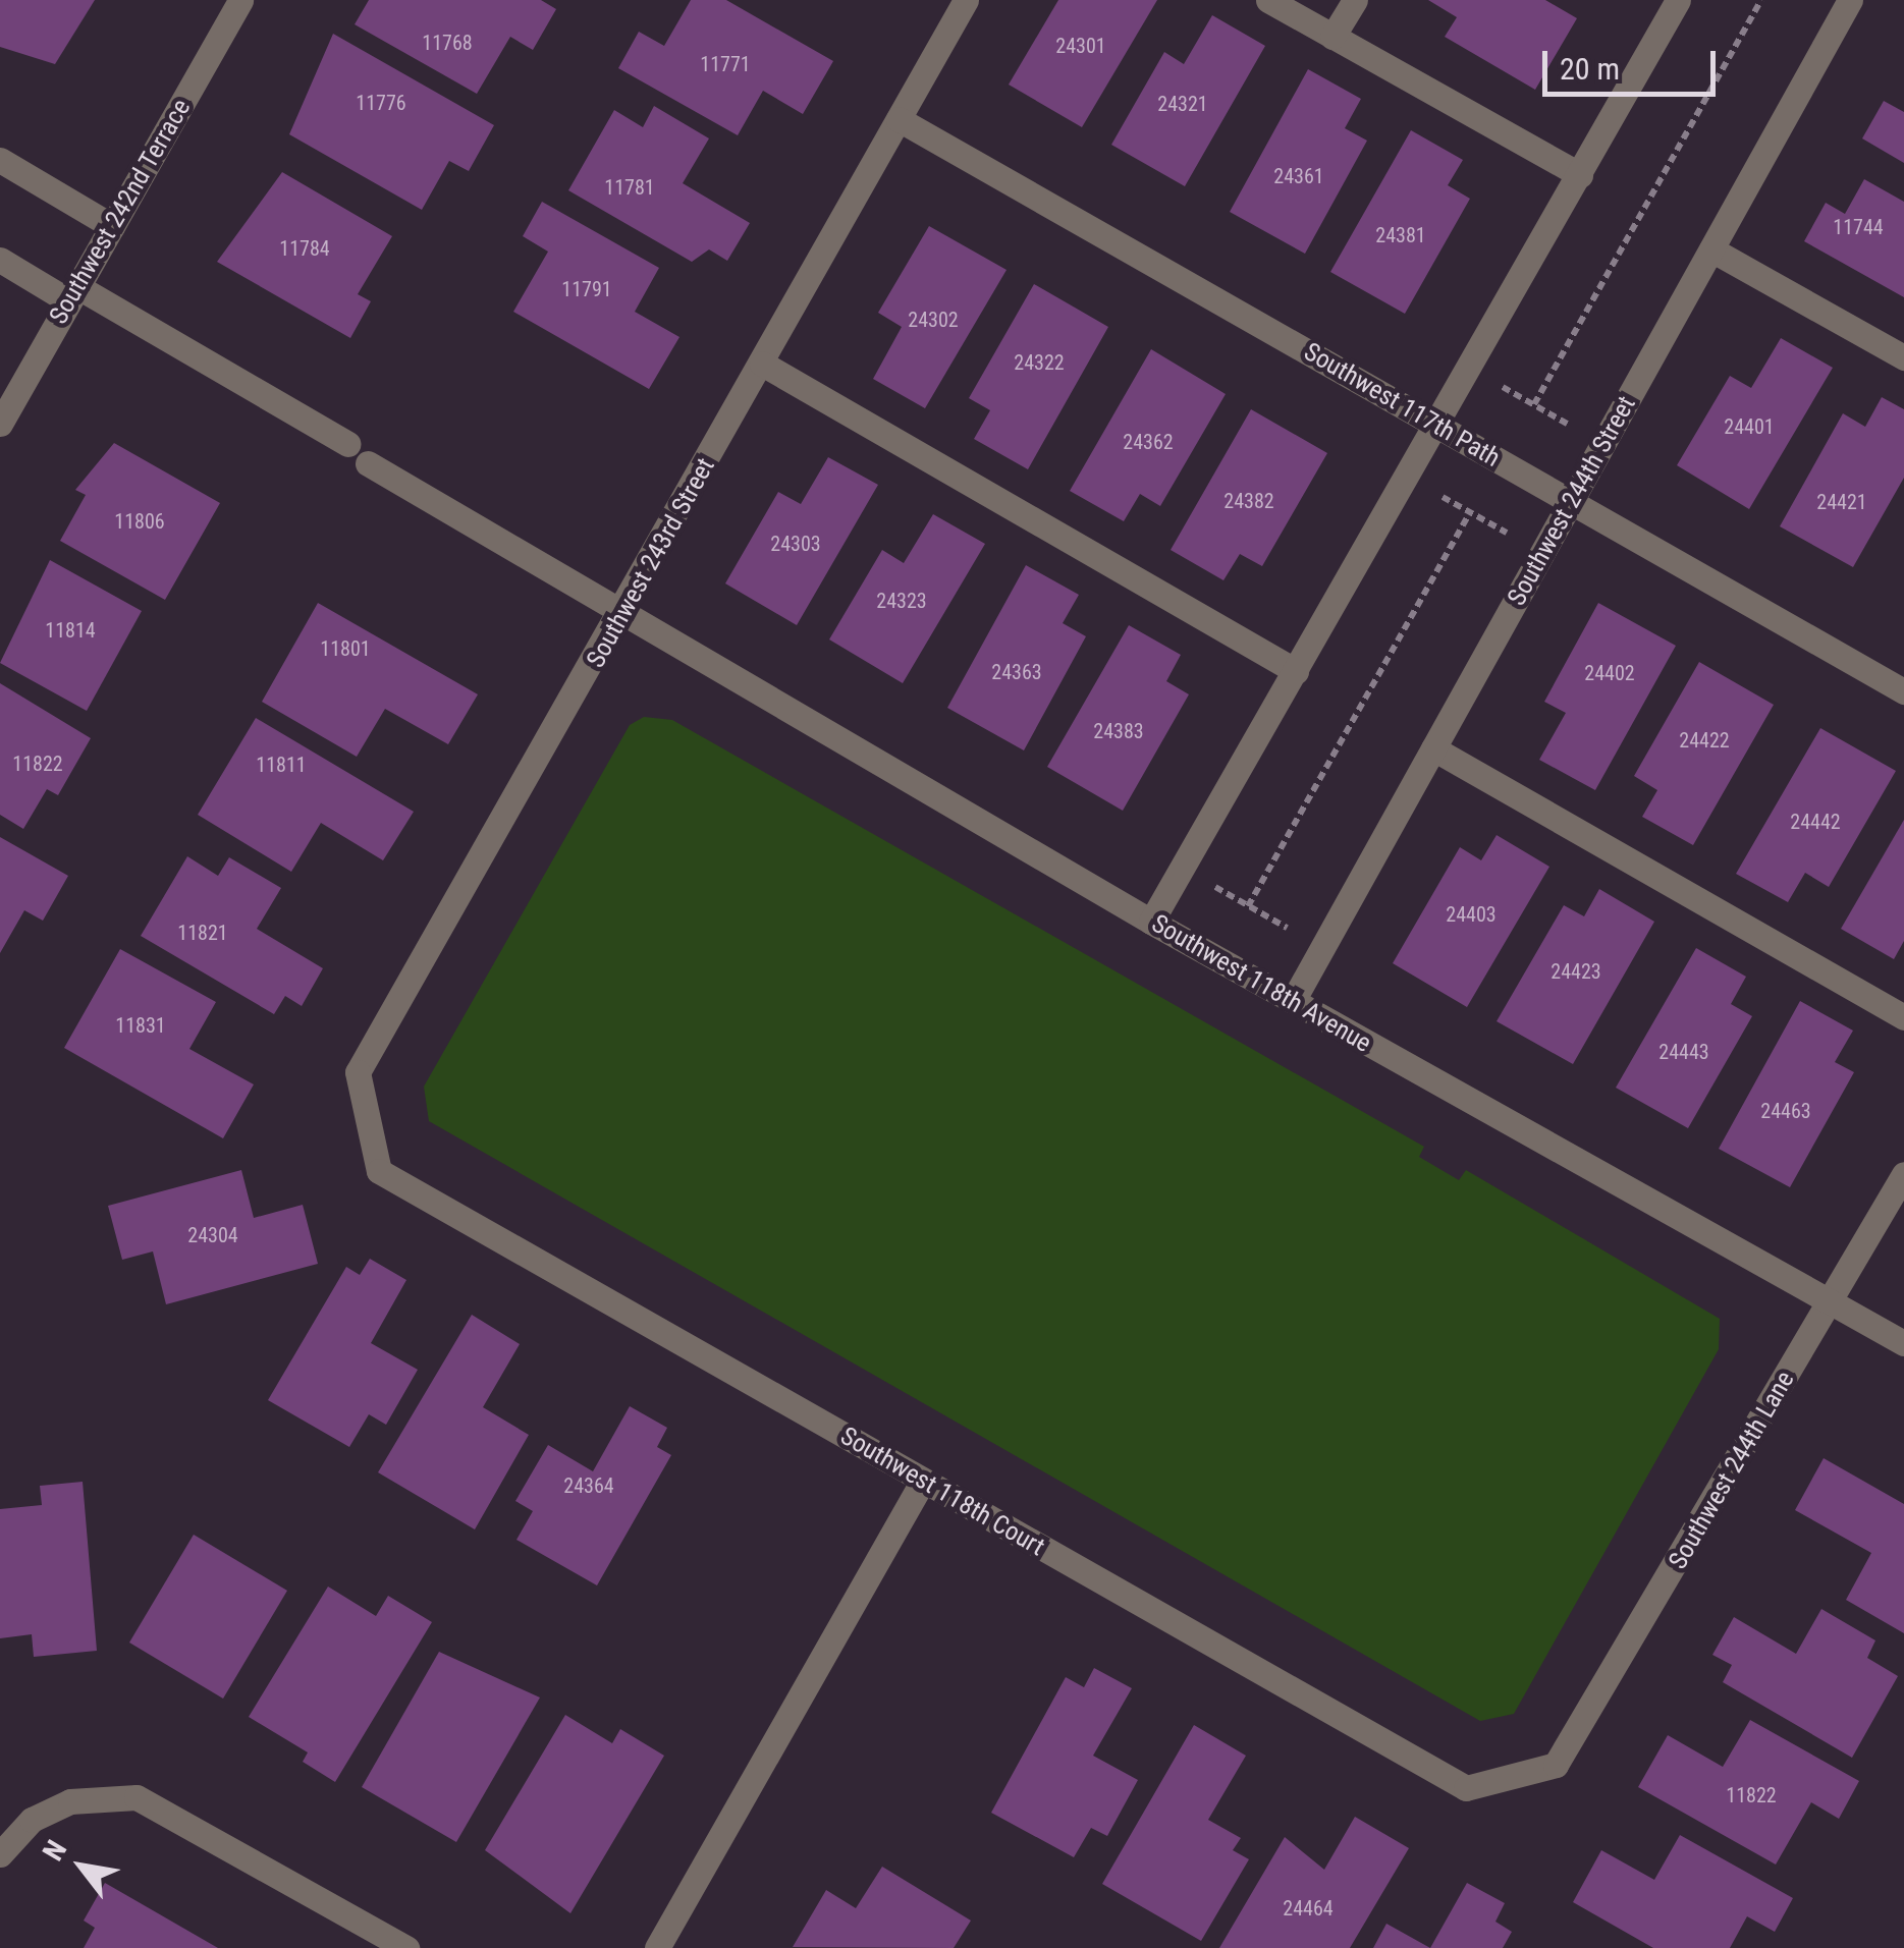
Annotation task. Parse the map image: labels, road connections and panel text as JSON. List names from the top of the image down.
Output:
{
  "streets": {
    "street": [
      "Southwest 242nd Terrace",
      "Southwest 117th Path",
      "Southwest 244th Street",
      "Southwest 243rd Street",
      "Southwest 118th Avenue",
      "Southwest 244th Lane",
      "Southwest 118th Court"
    ]
  },
  "crossings": [
    ["Southwest 242nd Terrace", "Southwest 118th Avenue"],
    ["Southwest 117th Path", "Southwest 244th Street"],
    ["Southwest 117th Path", "Southwest 243rd Street"],
    ["Southwest 244th Street", "Southwest 118th Avenue"],
    ["Southwest 243rd Street", "Southwest 118th Avenue"],
    ["Southwest 243rd Street", "Southwest 118th Court"],
    ["Southwest 118th Avenue", "Southwest 244th Lane"],
    ["Southwest 244th Lane", "Southwest 118th Court"]
  ],
  "house_numbers": [
    "11768",
    "24301",
    "11771",
    "11776",
    "24321",
    "24361",
    "11781",
    "11744",
    "24381",
    "11784",
    "11791",
    "24302",
    "24322",
    "24401",
    "24362",
    "24382",
    "24421",
    "11806",
    "24303",
    "24323",
    "11814",
    "11801",
    "24363",
    "24402",
    "24383",
    "24422",
    "11822",
    "11811",
    "24442",
    "24403",
    "11821",
    "24423",
    "11831",
    "24443",
    "24463",
    "24304",
    "24364",
    "11822",
    "24464"
  ],
  "scale_bar": "20 m",
  "north": "top left"
}
